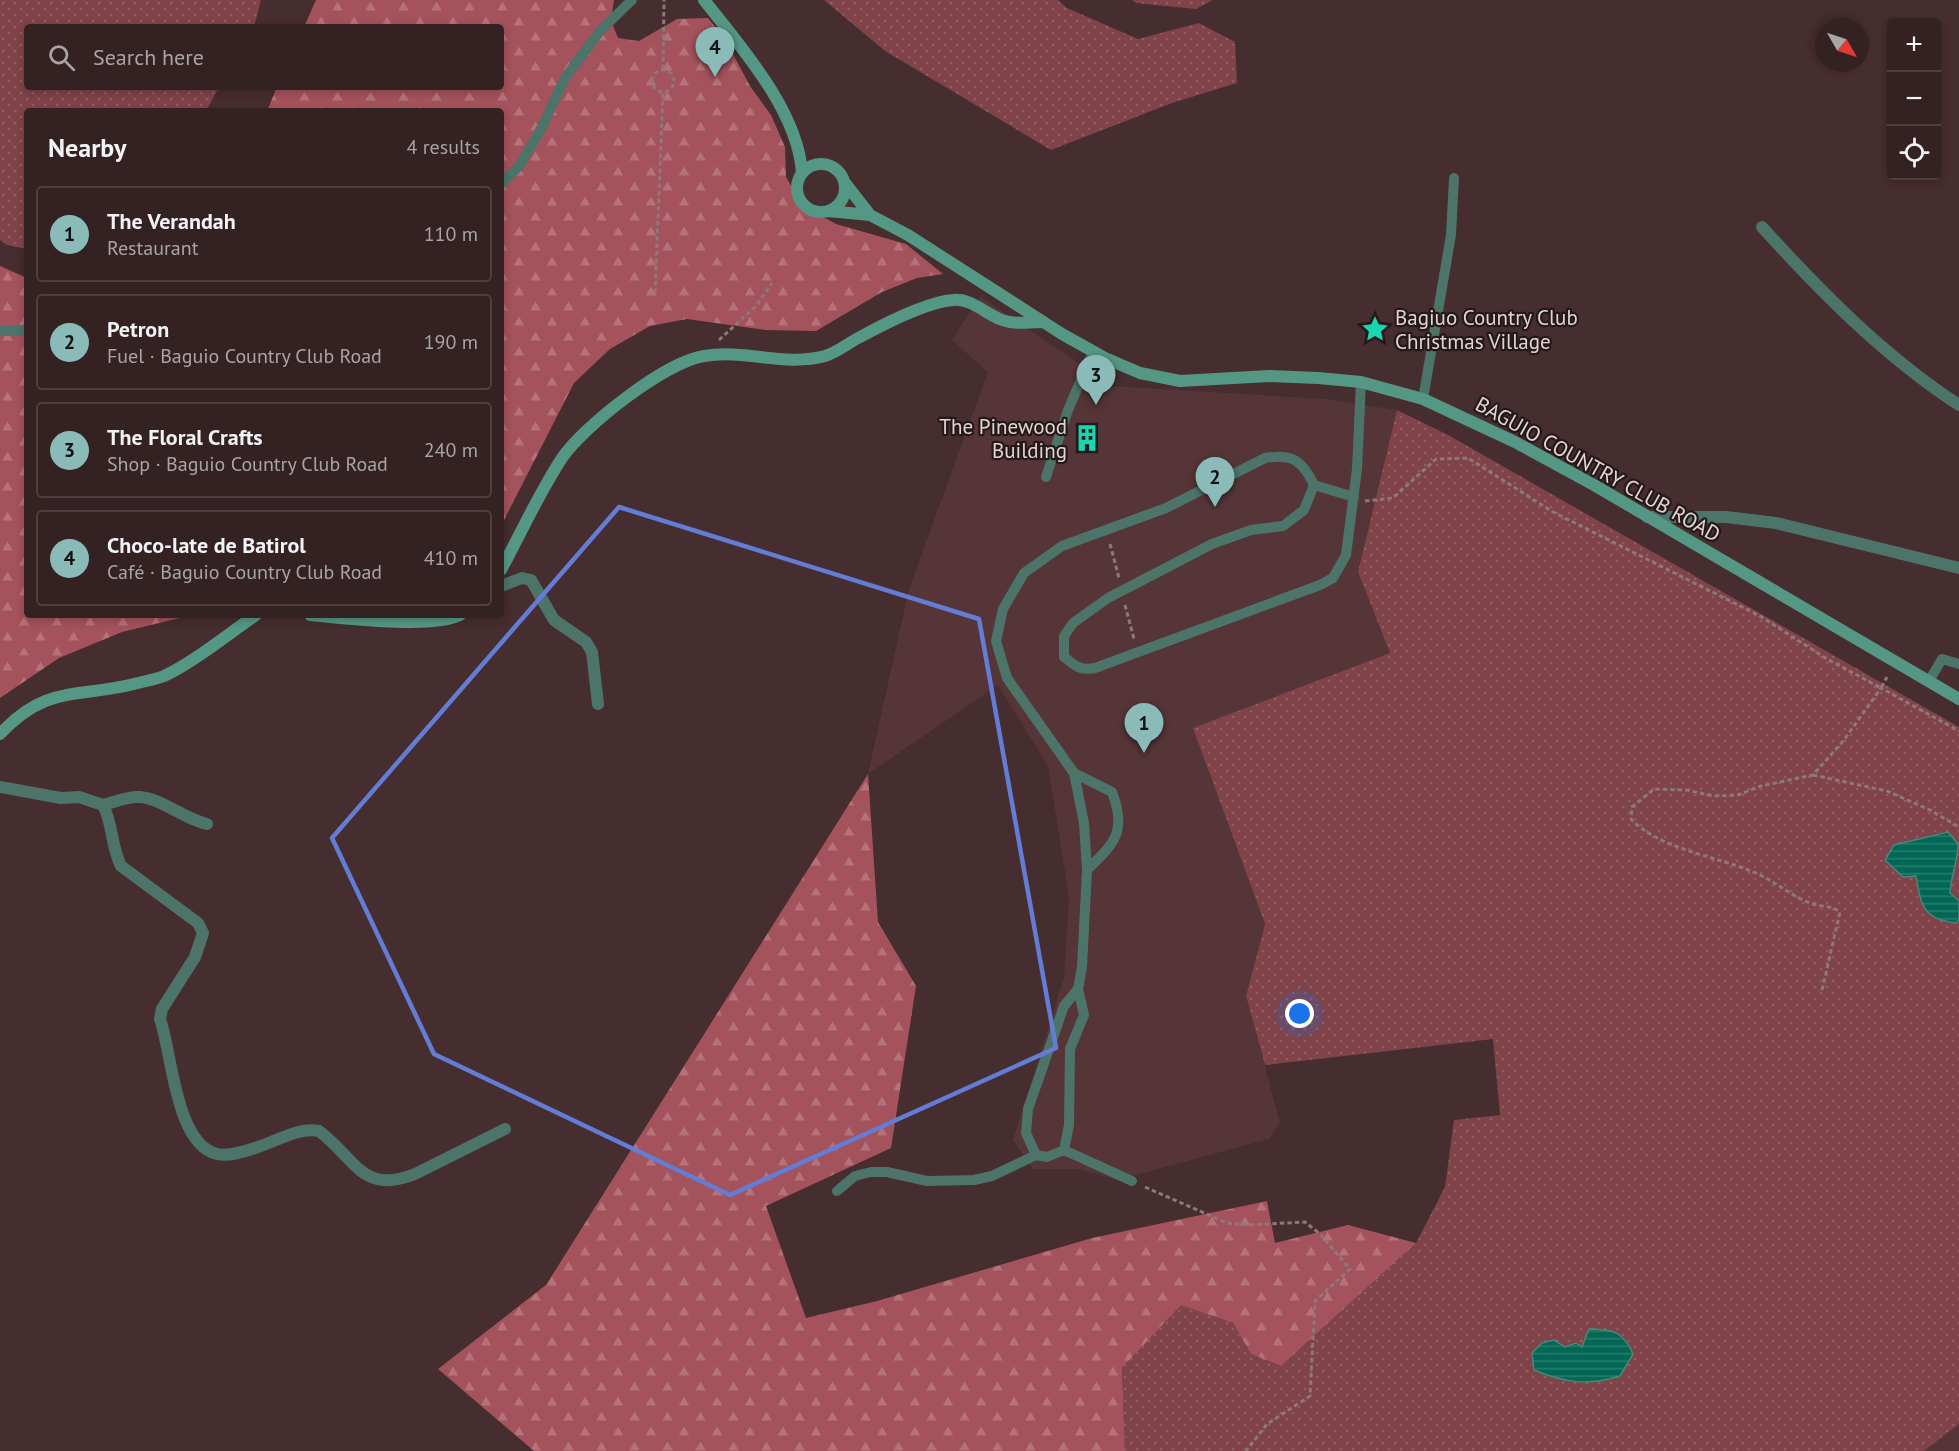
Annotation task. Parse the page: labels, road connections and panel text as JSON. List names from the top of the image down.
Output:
{
  "streets": {
    "main road": ["BAGUIO COUNTRY CLUB ROAD"]
  },
  "places": {
    "place": ["Bagiuo Country Club Christmas Village"],
    "building": ["The Pinewood Building"]
  },
  "north": "bottom right",
  "page": {
    "map_buttons": ["+", "−"],
    "search": "Search here",
    "pins": [
      "4",
      "3",
      "2",
      "1"
    ],
    "heading": ["Nearby", "4 results"],
    "list": [
      {
        "mark": "1",
        "name": "The Verandah",
        "note": "Restaurant",
        "value": "110 m"
      },
      {
        "mark": "2",
        "name": "Petron",
        "note": "Fuel · Baguio Country Club Road",
        "value": "190 m"
      },
      {
        "mark": "3",
        "name": "The Floral Crafts",
        "note": "Shop · Baguio Country Club Road",
        "value": "240 m"
      },
      {
        "mark": "4",
        "name": "Choco-late de Batirol",
        "note": "Café · Baguio Country Club Road",
        "value": "410 m"
      }
    ]
  }
}
